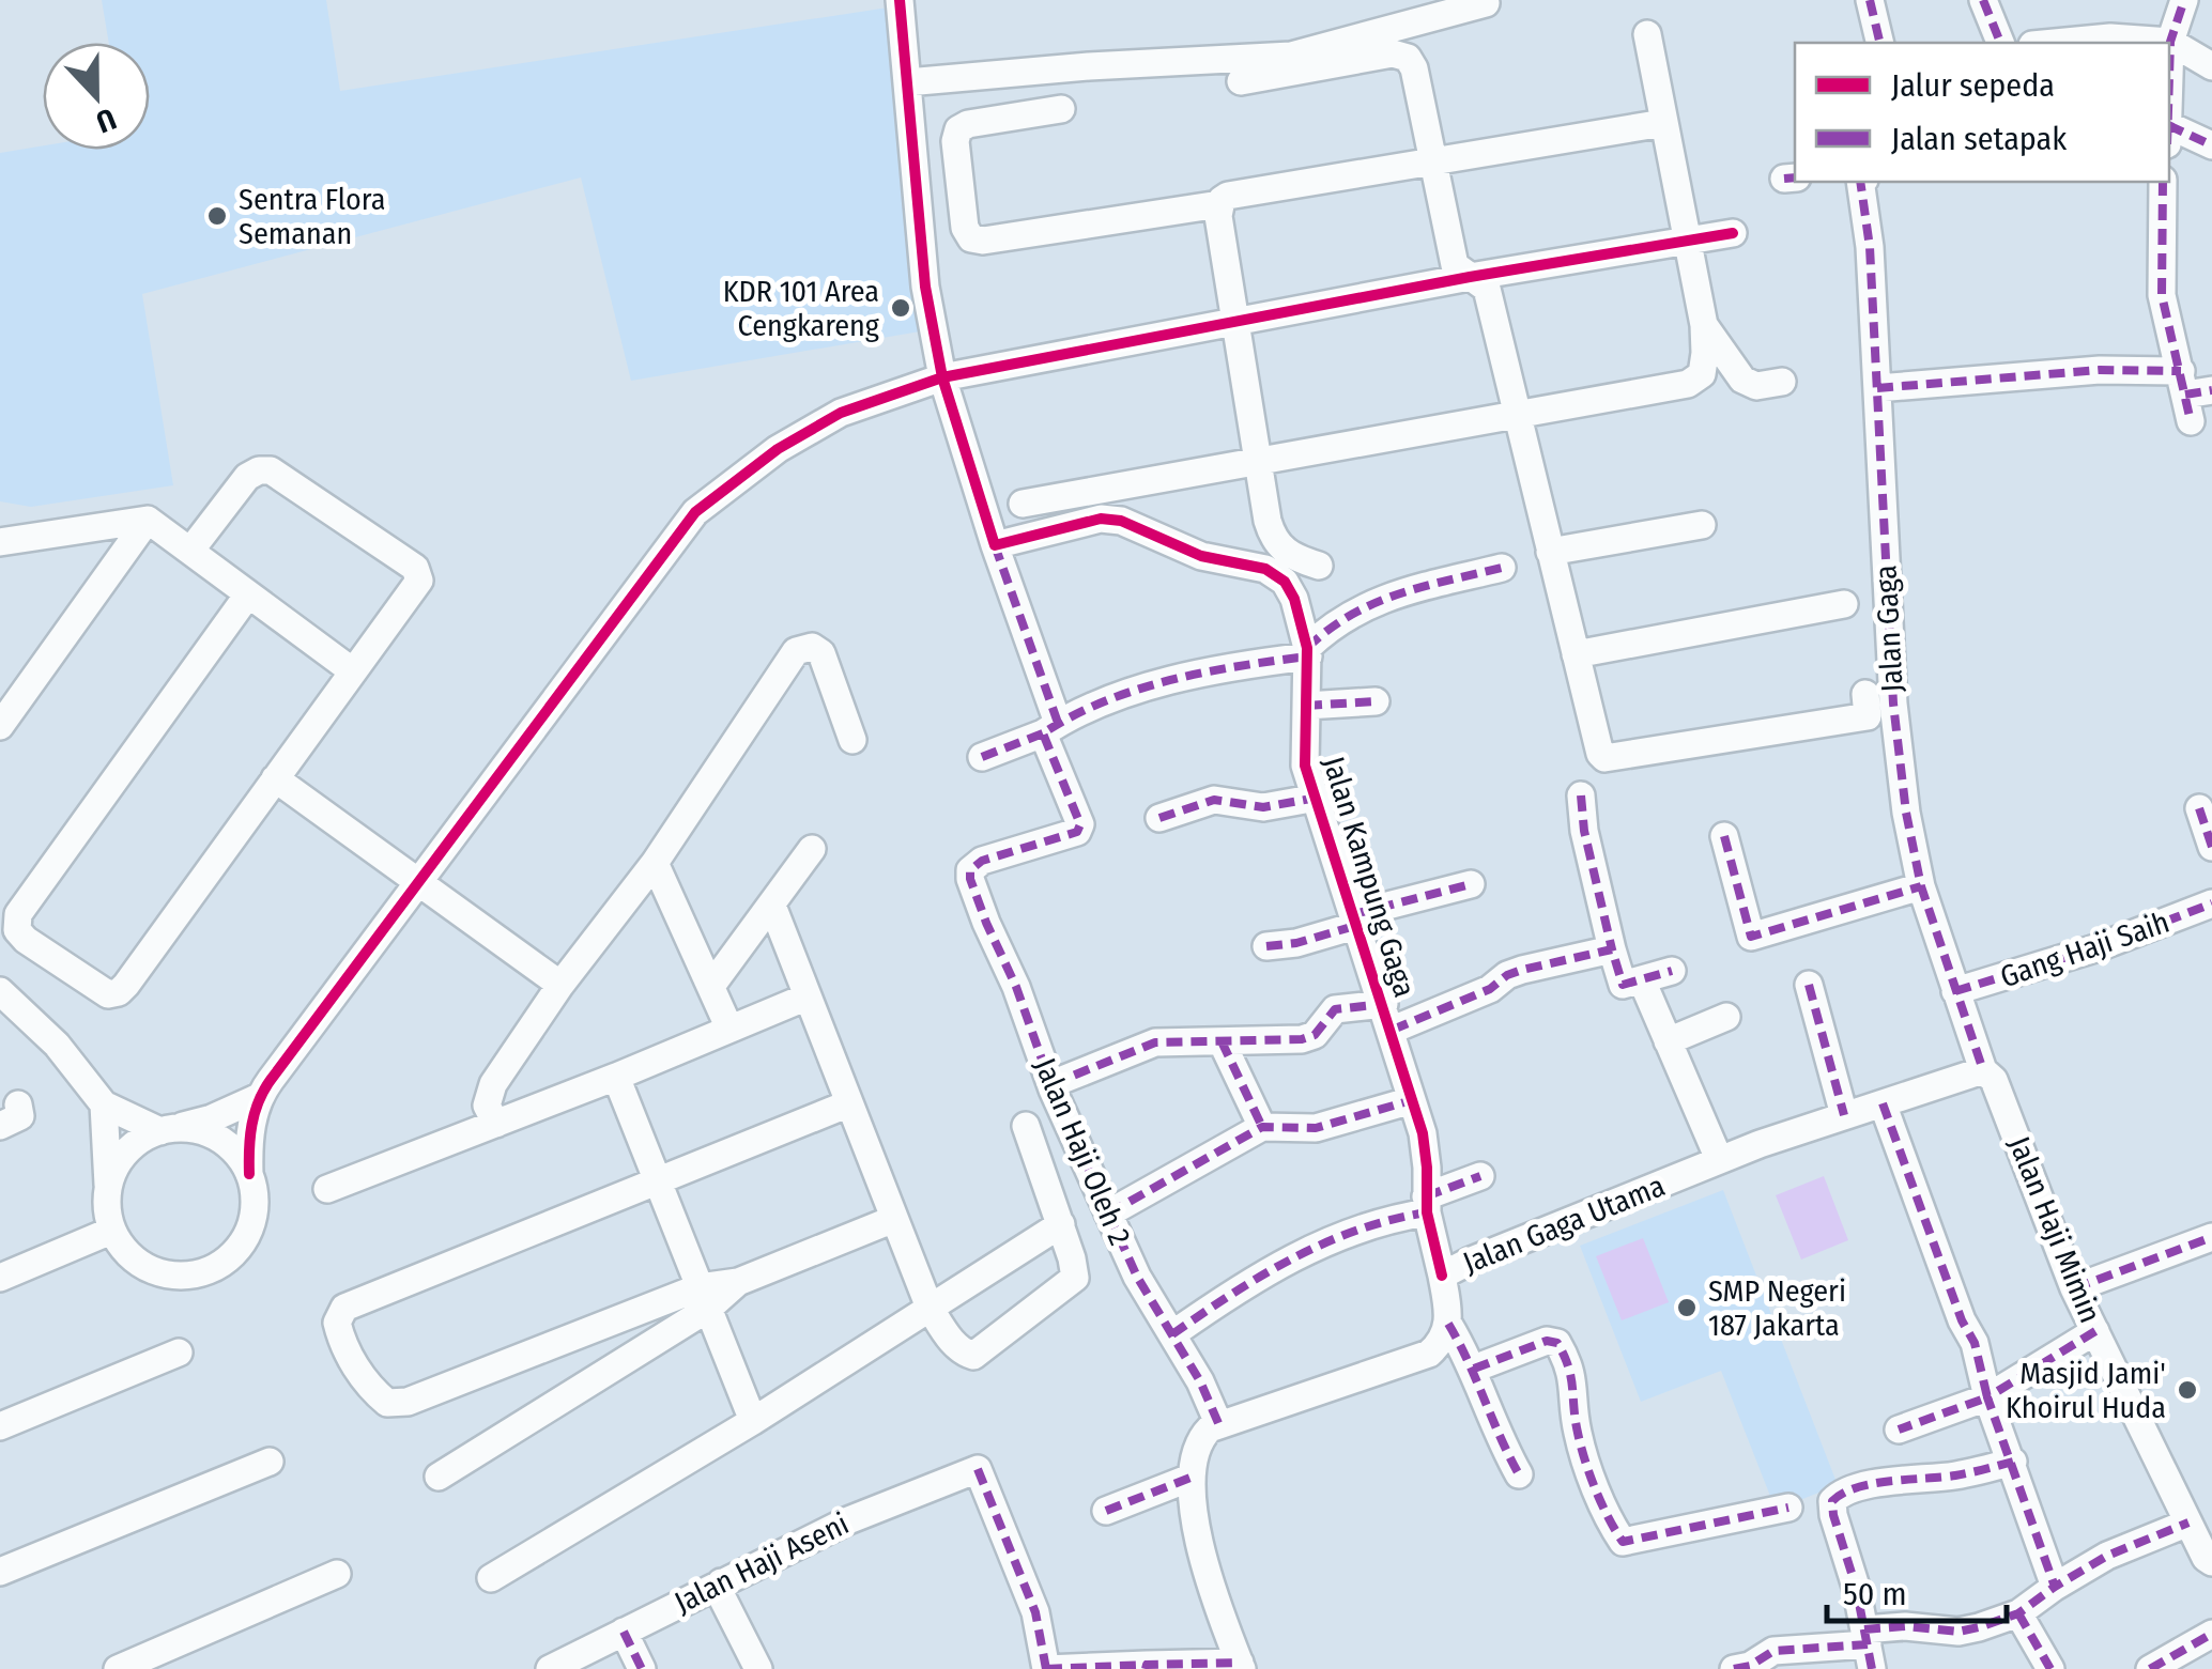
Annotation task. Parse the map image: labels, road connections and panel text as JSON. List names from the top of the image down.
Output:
{
  "streets": {
    "street": [
      "Jalan Gaga",
      "Jalan Kampung Gaga",
      "Gang Haji Saih",
      "Jalan Haji Oleh 2",
      "Jalan Gaga Utama",
      "Jalan Haji Mimin",
      "Jalan Haji Aseni"
    ]
  },
  "crossings": [
    ["Jalan Gaga", "Gang Haji Saih"],
    ["Jalan Gaga", "Jalan Gaga Utama"],
    ["Jalan Gaga", "Jalan Haji Mimin"],
    ["Jalan Kampung Gaga", "Jalan Gaga Utama"],
    ["Jalan Gaga Utama", "Jalan Haji Mimin"]
  ],
  "places": [
    "Sentra Flora Semanan",
    "KDR 101 Area Cengkareng",
    "SMP Negeri 187 Jakarta",
    "Masjid Jami' Khoirul Huda"
  ],
  "legend": ["Jalur sepeda", "Jalan setapak"],
  "scale_bar": "50 m",
  "north": "bottom"
}
